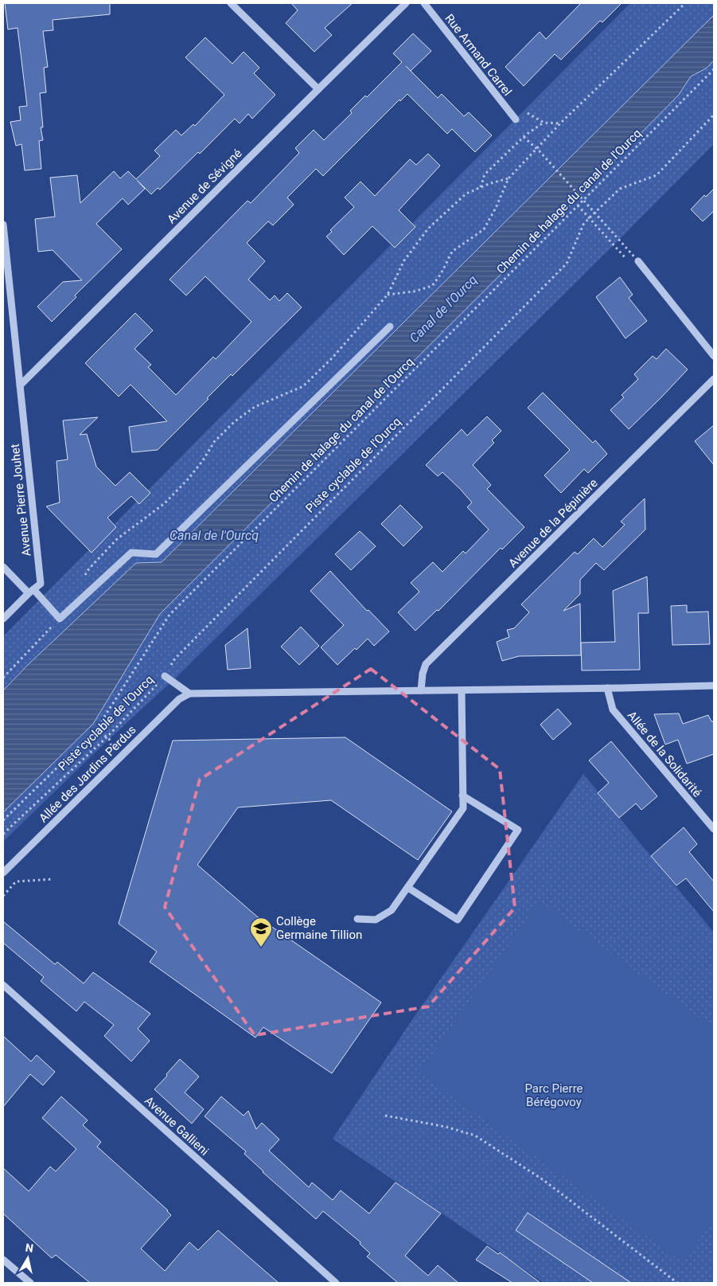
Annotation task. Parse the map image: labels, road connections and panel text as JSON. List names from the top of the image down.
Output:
{
  "streets": {
    "street": [
      "Rue Armand Carrel",
      "Avenue de Sévigné",
      "Avenue Pierre Jouhet",
      "Avenue de la Pépinière",
      "Allée de la Solidarité",
      "Allée des Jardins Perdus",
      "Avenue Gallieni"
    ],
    "path": ["Chemin de halage du canal de l'Ourcq", "Piste cyclable de l'Ourcq"]
  },
  "crossings": [
    ["Avenue de Sévigné", "Avenue Pierre Jouhet"]
  ],
  "water": ["Canal de l'Ourcq"],
  "parks": ["Parc Pierre Bérégovoy"],
  "places": {
    "school or university": ["Collège Germaine Tillion"]
  },
  "north": "top"
}
